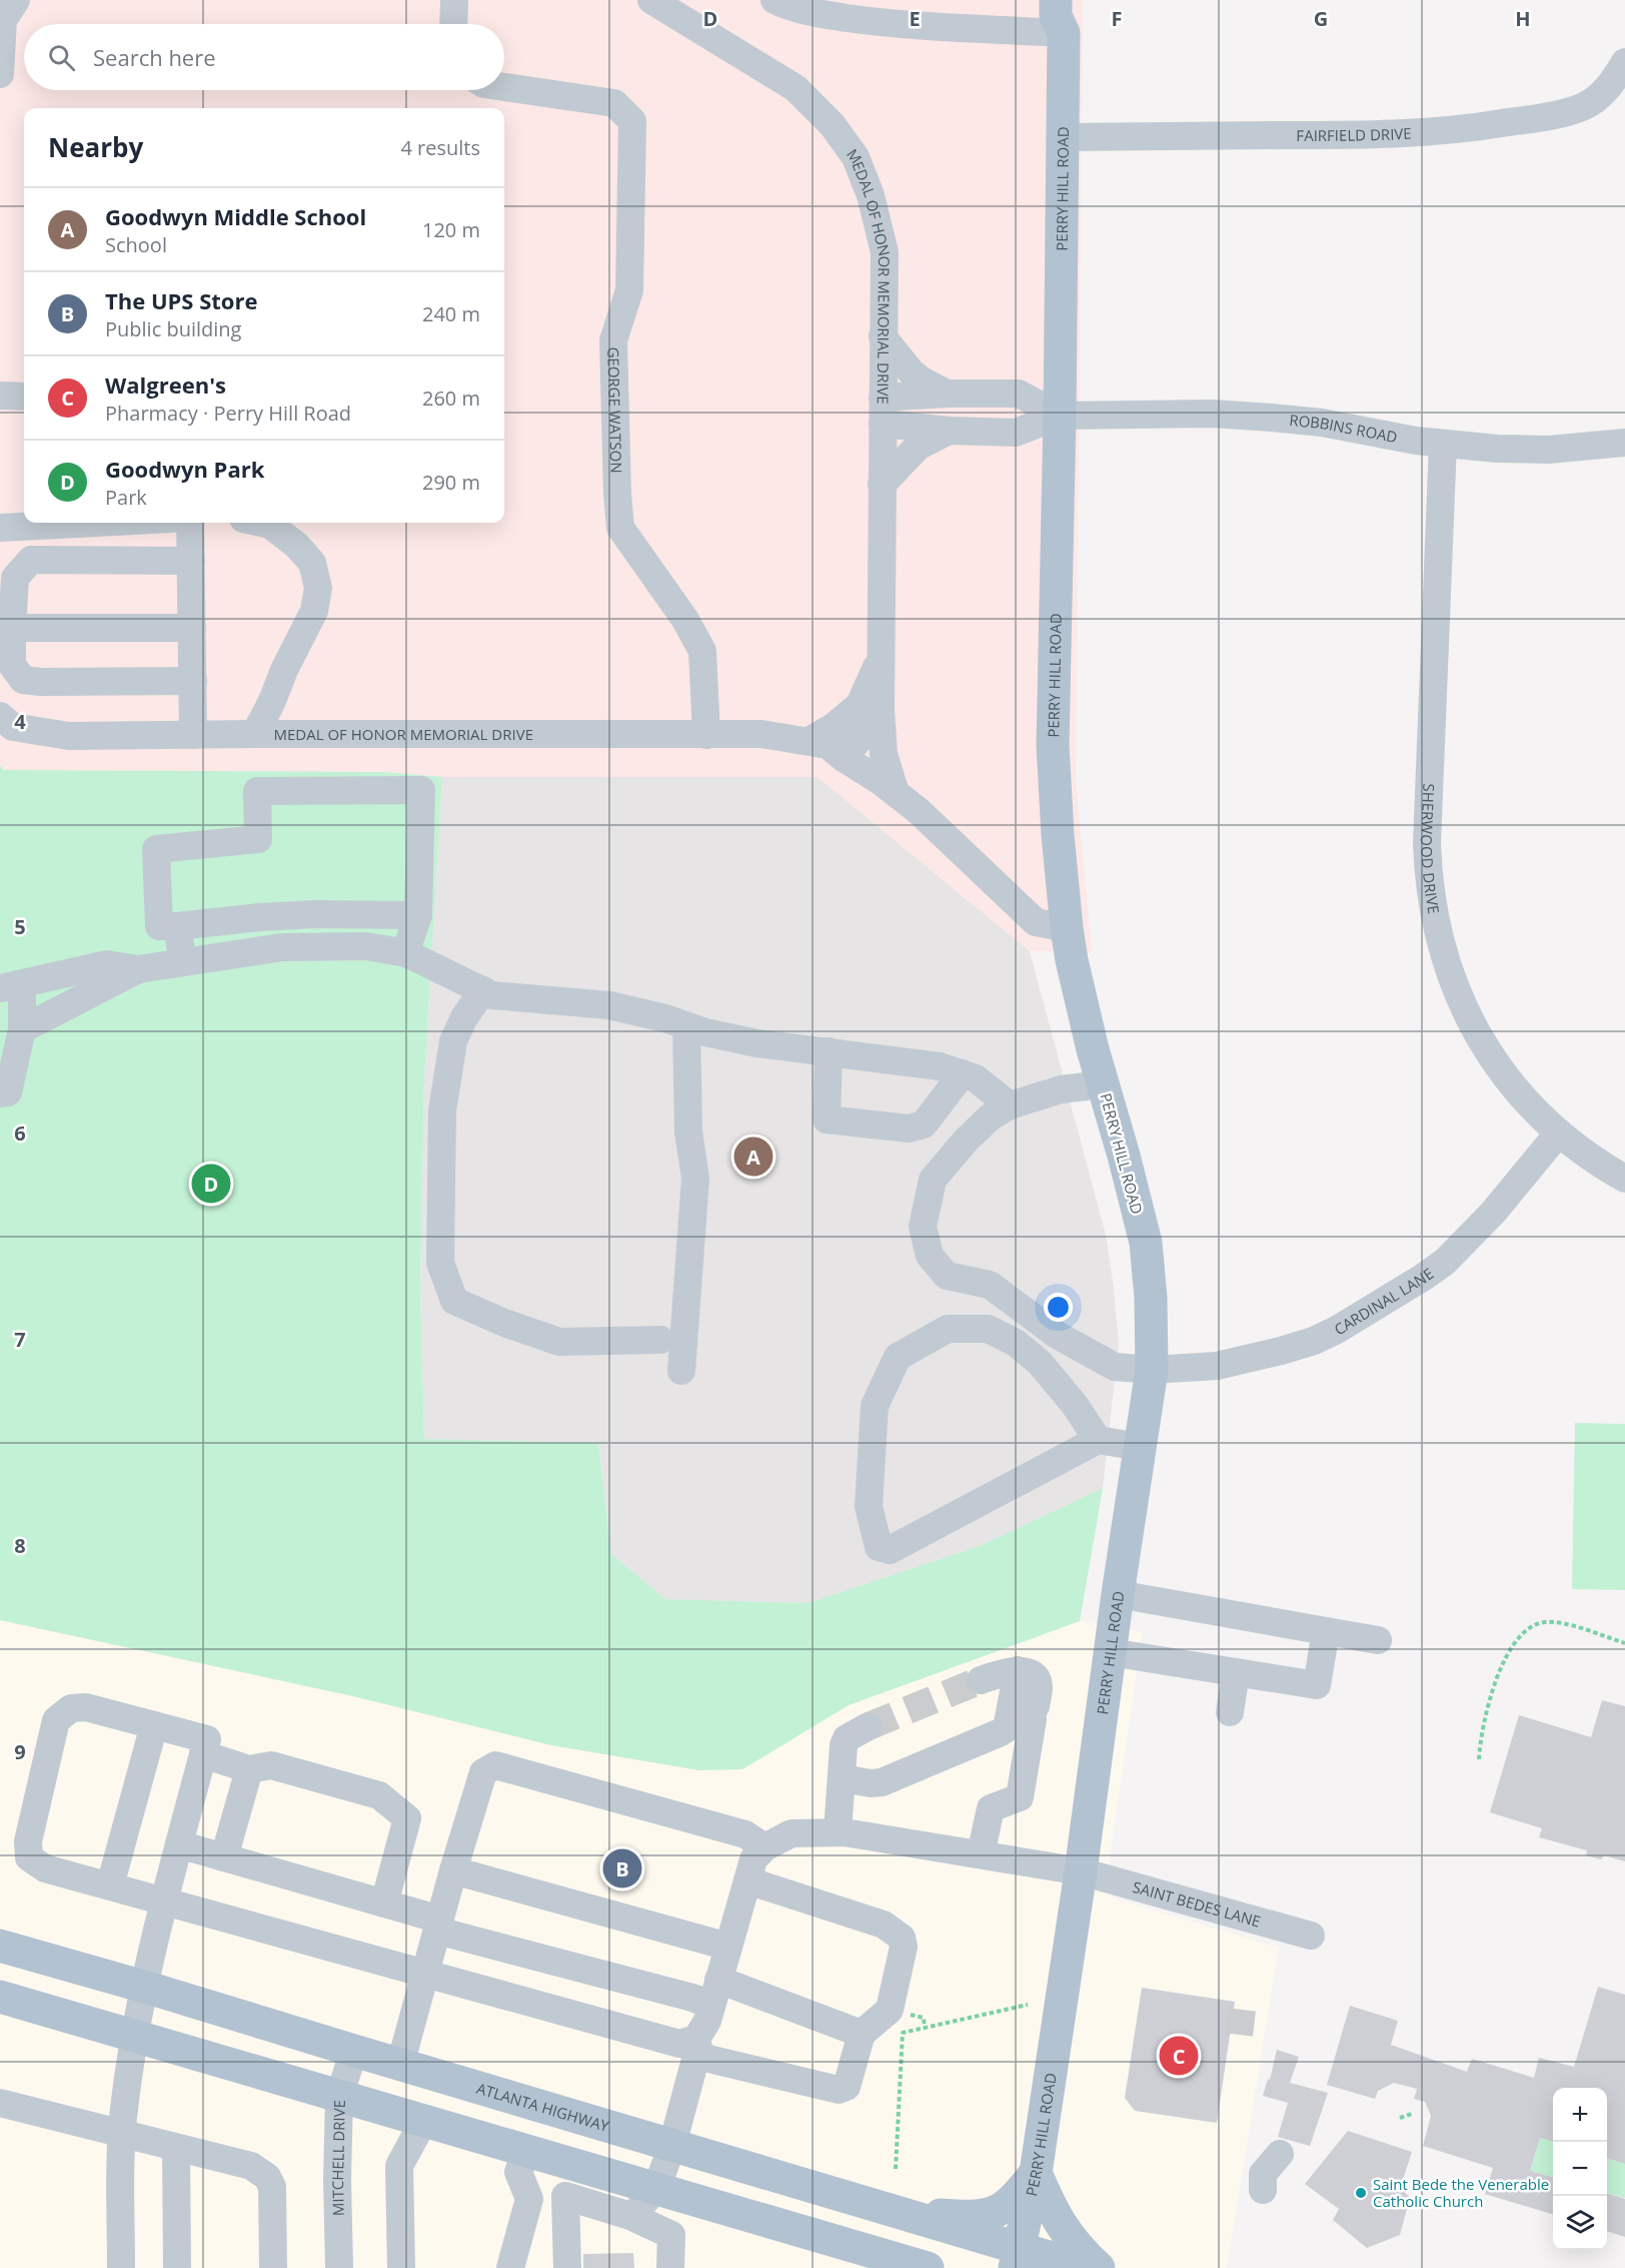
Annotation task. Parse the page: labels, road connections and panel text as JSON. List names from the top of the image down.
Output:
{
  "streets": {
    "main road": ["PERRY HILL ROAD", "ATLANTA HIGHWAY"],
    "street": [
      "FAIRFIELD DRIVE",
      "MEDAL OF HONOR MEMORIAL DRIVE",
      "GEORGE WATSON",
      "ROBBINS ROAD",
      "SHERWOOD DRIVE",
      "CARDINAL LANE",
      "SAINT BEDES LANE",
      "MITCHELL DRIVE"
    ]
  },
  "crossings": [
    ["FAIRFIELD DRIVE", "PERRY HILL ROAD"],
    ["PERRY HILL ROAD", "MEDAL OF HONOR MEMORIAL DRIVE"],
    ["PERRY HILL ROAD", "ROBBINS ROAD"],
    ["PERRY HILL ROAD", "CARDINAL LANE"],
    ["PERRY HILL ROAD", "SAINT BEDES LANE"],
    ["PERRY HILL ROAD", "ATLANTA HIGHWAY"],
    ["MEDAL OF HONOR MEMORIAL DRIVE", "GEORGE WATSON"],
    ["ROBBINS ROAD", "SHERWOOD DRIVE"],
    ["SHERWOOD DRIVE", "CARDINAL LANE"],
    ["ATLANTA HIGHWAY", "MITCHELL DRIVE"]
  ],
  "places": ["Saint Bede the Venerable Catholic Church"],
  "page": {
    "search": "Search here",
    "heading": ["Nearby", "4 results"],
    "list": [
      {
        "mark": "A",
        "name": "Goodwyn Middle School",
        "note": "School",
        "value": "120 m"
      },
      {
        "mark": "B",
        "name": "The UPS Store",
        "note": "Public building",
        "value": "240 m"
      },
      {
        "mark": "C",
        "name": "Walgreen's",
        "note": "Pharmacy · Perry Hill Road",
        "value": "260 m"
      },
      {
        "mark": "D",
        "name": "Goodwyn Park",
        "note": "Park",
        "value": "290 m"
      }
    ],
    "pins": [
      "A",
      "D",
      "B",
      "C"
    ],
    "map_buttons": ["+", "−"]
  },
  "grid": {
    "columns": [
      "D",
      "E",
      "F",
      "G",
      "H"
    ],
    "rows": [
      "4",
      "5",
      "6",
      "7",
      "8",
      "9"
    ]
  }
}
